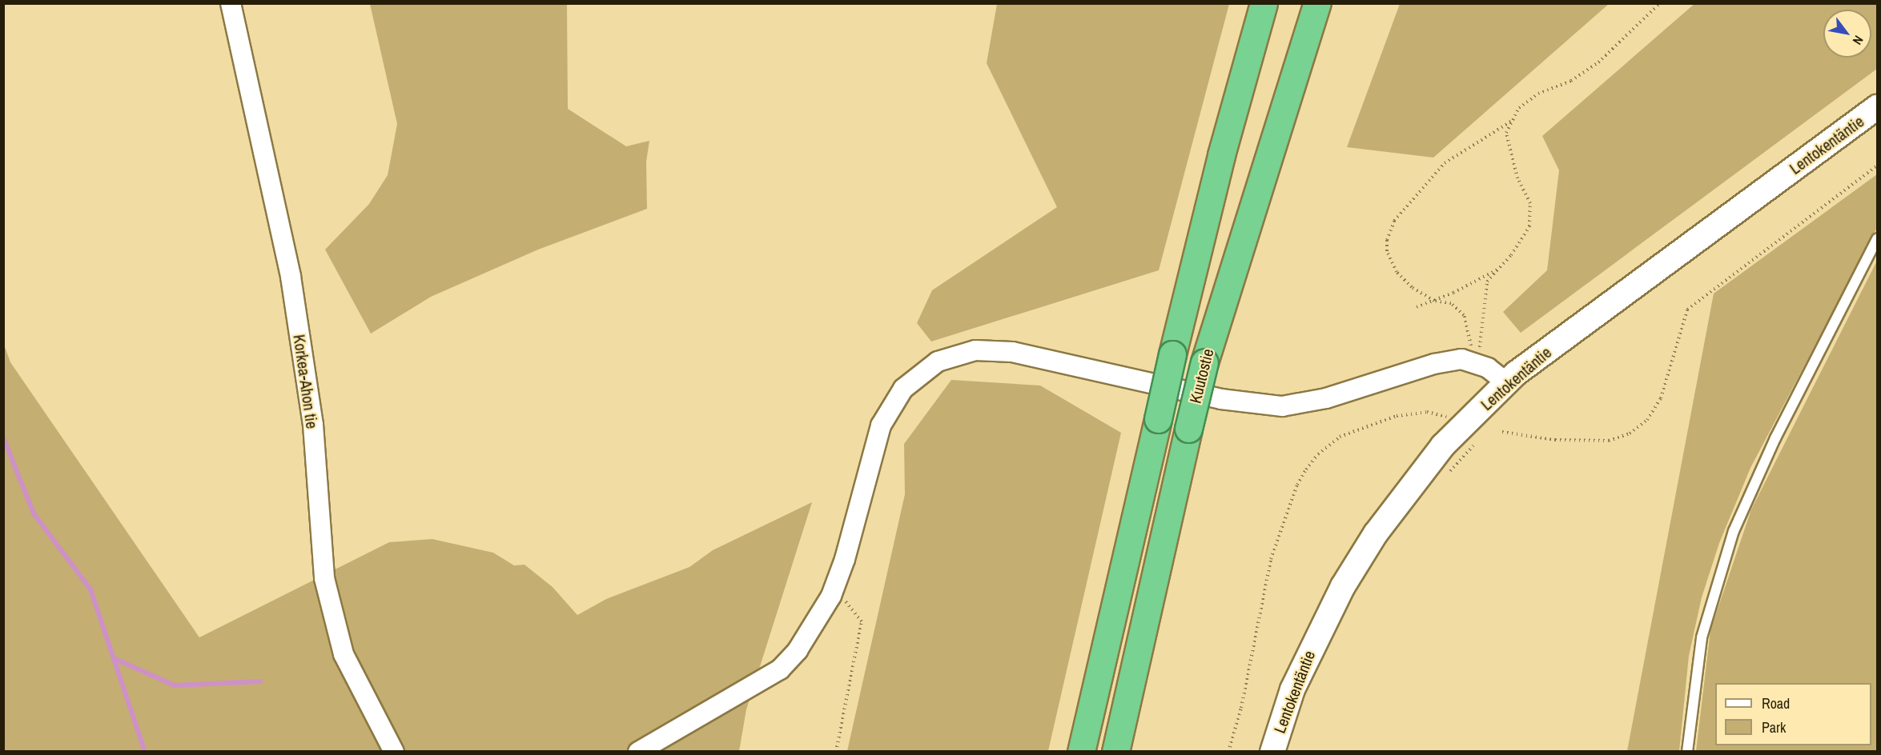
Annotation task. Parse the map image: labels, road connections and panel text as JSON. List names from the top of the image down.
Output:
{
  "streets": {
    "highway": ["Kuutostie"],
    "street": ["Lentokentäntie", "Korkea-Ahon tie"]
  },
  "legend": ["Road", "Park"],
  "north": "bottom right"
}
